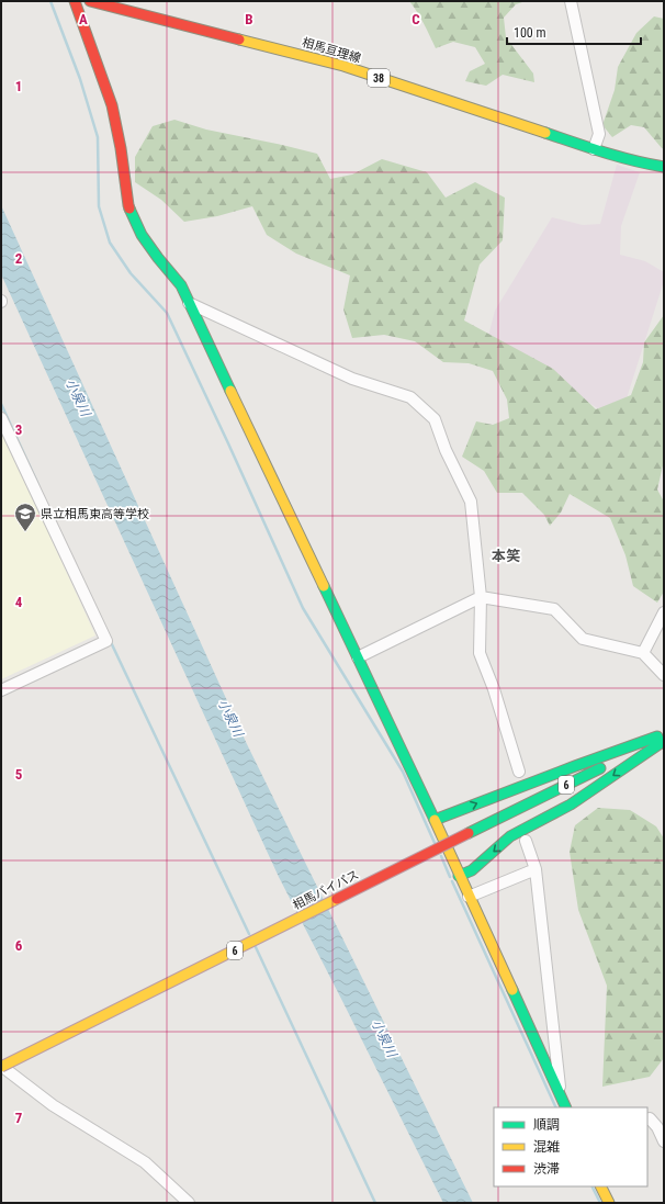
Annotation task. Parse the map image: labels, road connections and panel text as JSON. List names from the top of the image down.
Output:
{
  "streets": {
    "main road": [
      "相馬亘理線",
      "38",
      "6",
      "相馬バイパス"
    ]
  },
  "districts": ["本笑"],
  "water": ["小泉川"],
  "places": {
    "school or university": ["県立相馬東高等学校"]
  },
  "legend": ["順調", "混雑", "渋滞"],
  "scale_bar": "100 m",
  "grid": {
    "columns": ["A", "B", "C"],
    "rows": [
      "1",
      "2",
      "3",
      "4",
      "5",
      "6",
      "7"
    ]
  }
}
